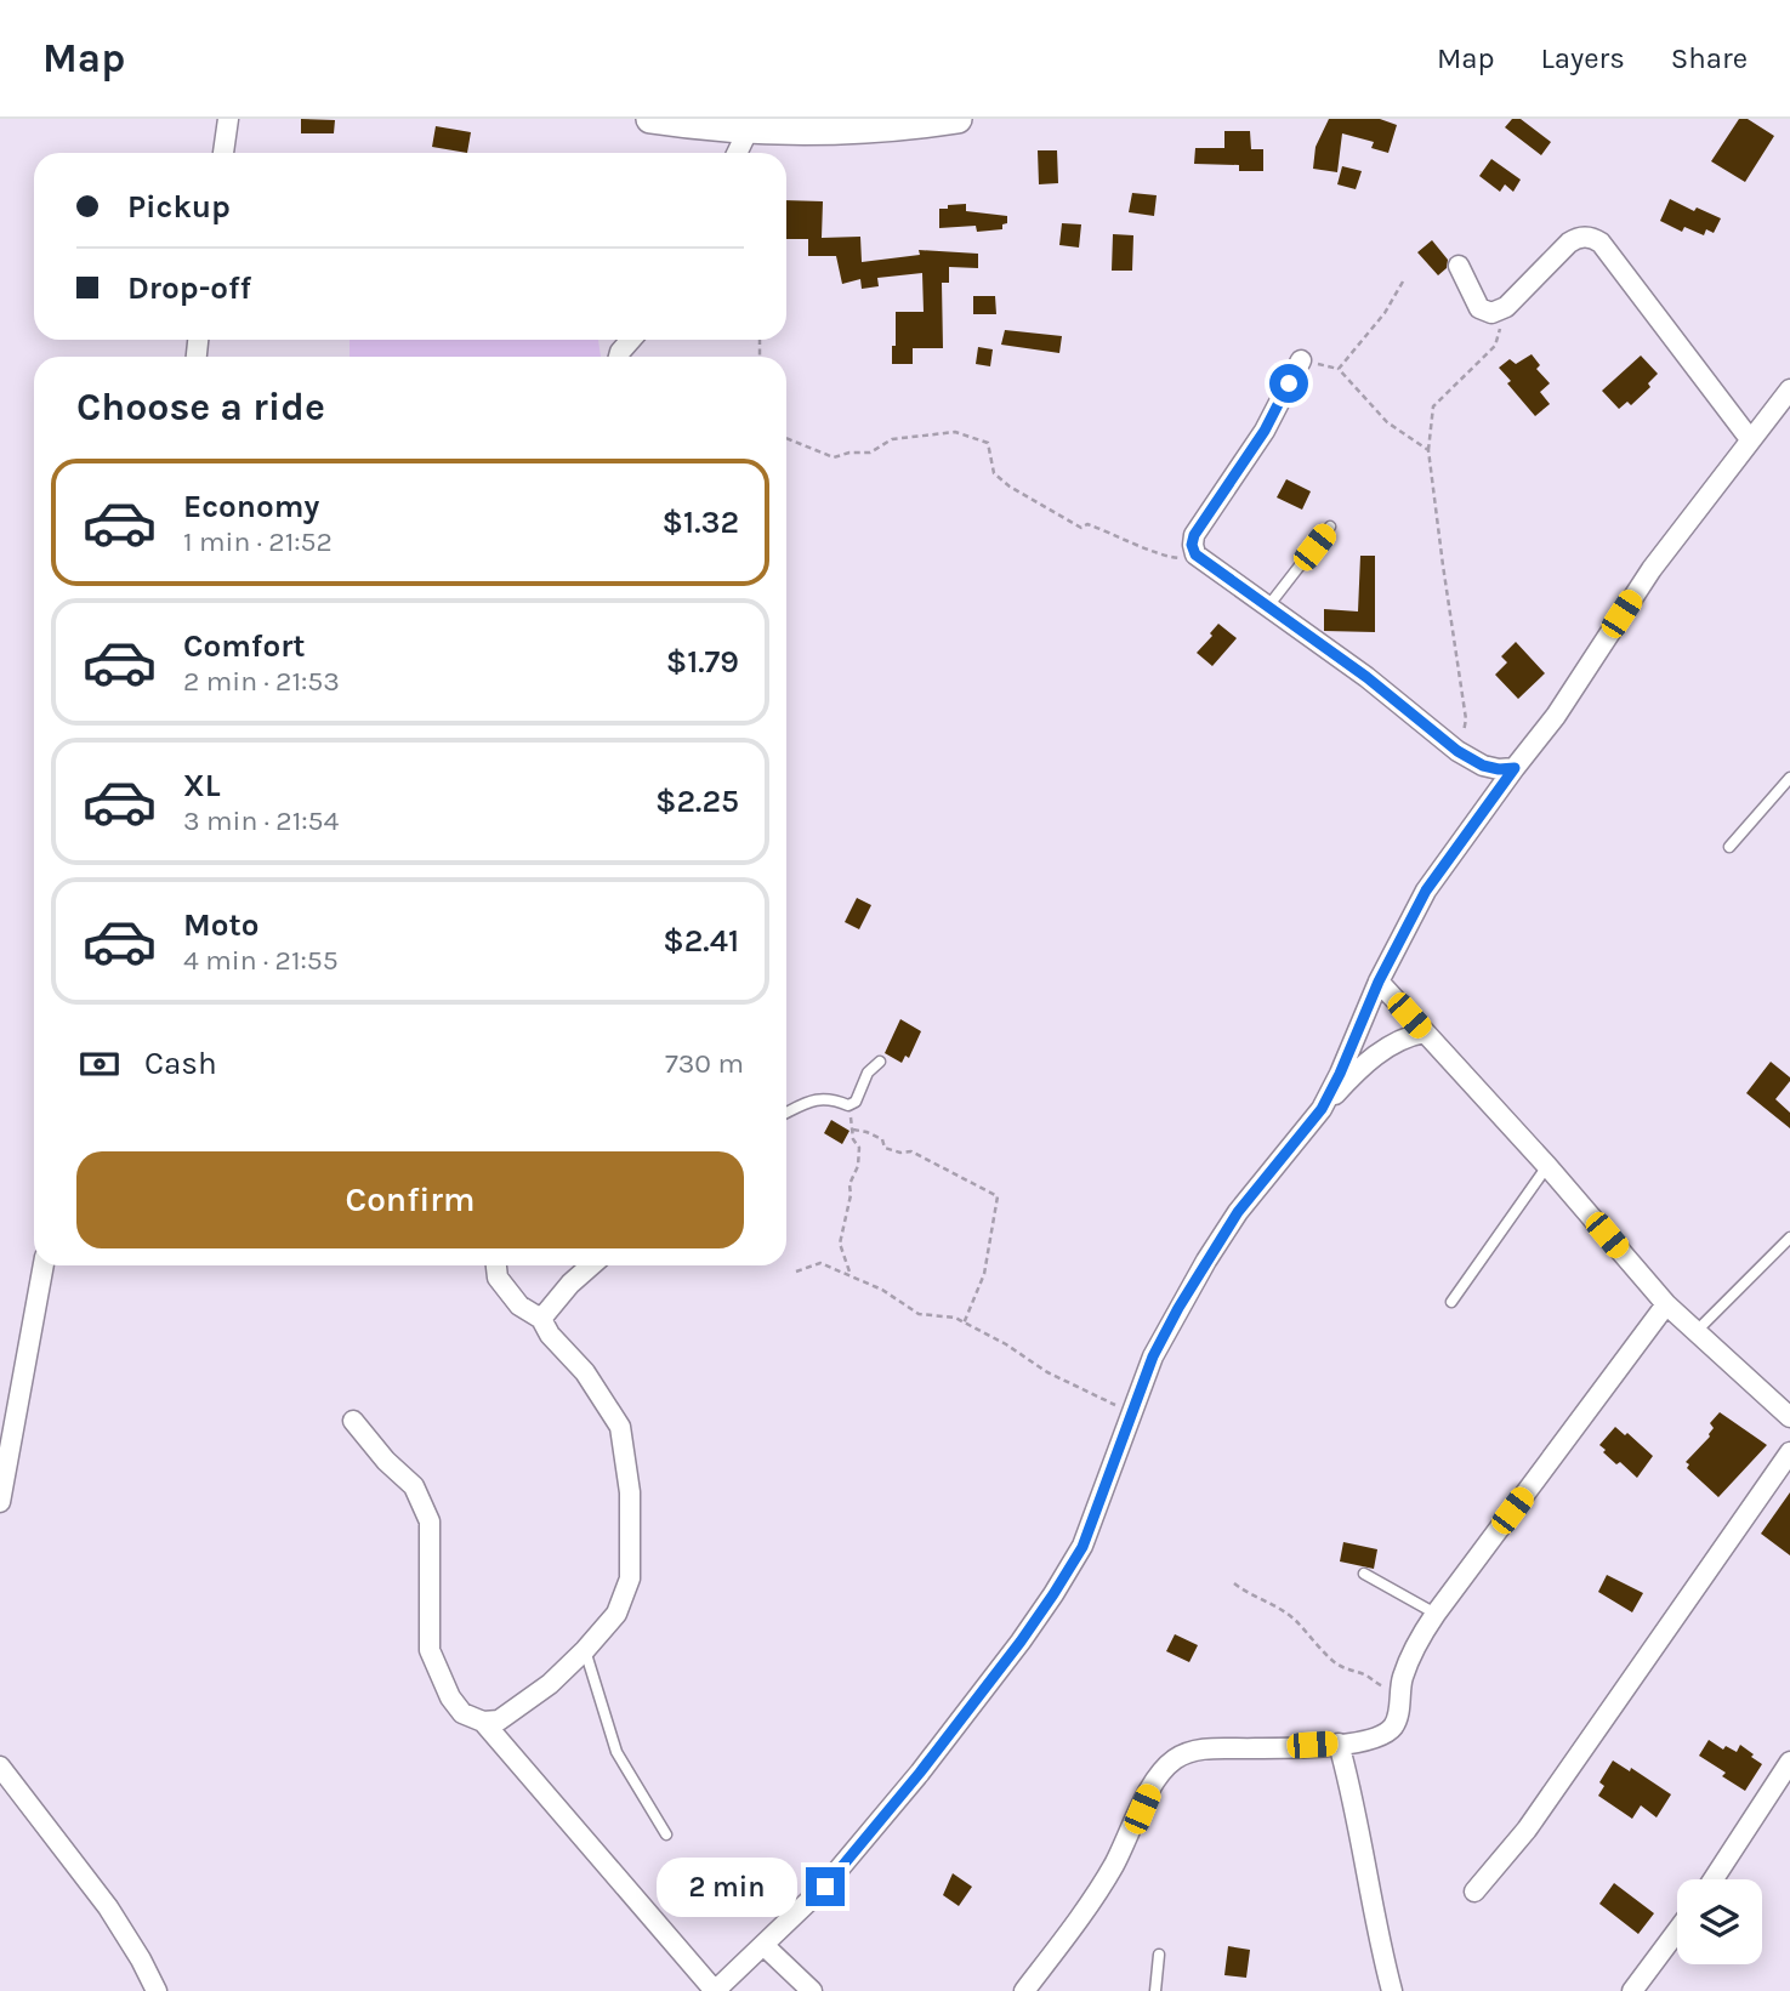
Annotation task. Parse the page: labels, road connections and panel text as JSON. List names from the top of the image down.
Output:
{
  "page": {
    "header": "Map",
    "nav": ["Map", "Layers", "Share"],
    "banner": ["Pickup", "Drop-off"],
    "heading": "Choose a ride",
    "list": [
      {
        "name": "Economy",
        "note": "1 min · 21:52",
        "value": "$1.32"
      },
      {
        "name": "Comfort",
        "note": "2 min · 21:53",
        "value": "$1.79"
      },
      {
        "name": "XL",
        "note": "3 min · 21:54",
        "value": "$2.25"
      },
      {
        "name": "Moto",
        "note": "4 min · 21:55",
        "value": "$2.41"
      }
    ],
    "pay": ["Cash", "730 m"],
    "buttons": "Confirm",
    "bubble": "2 min"
  }
}
